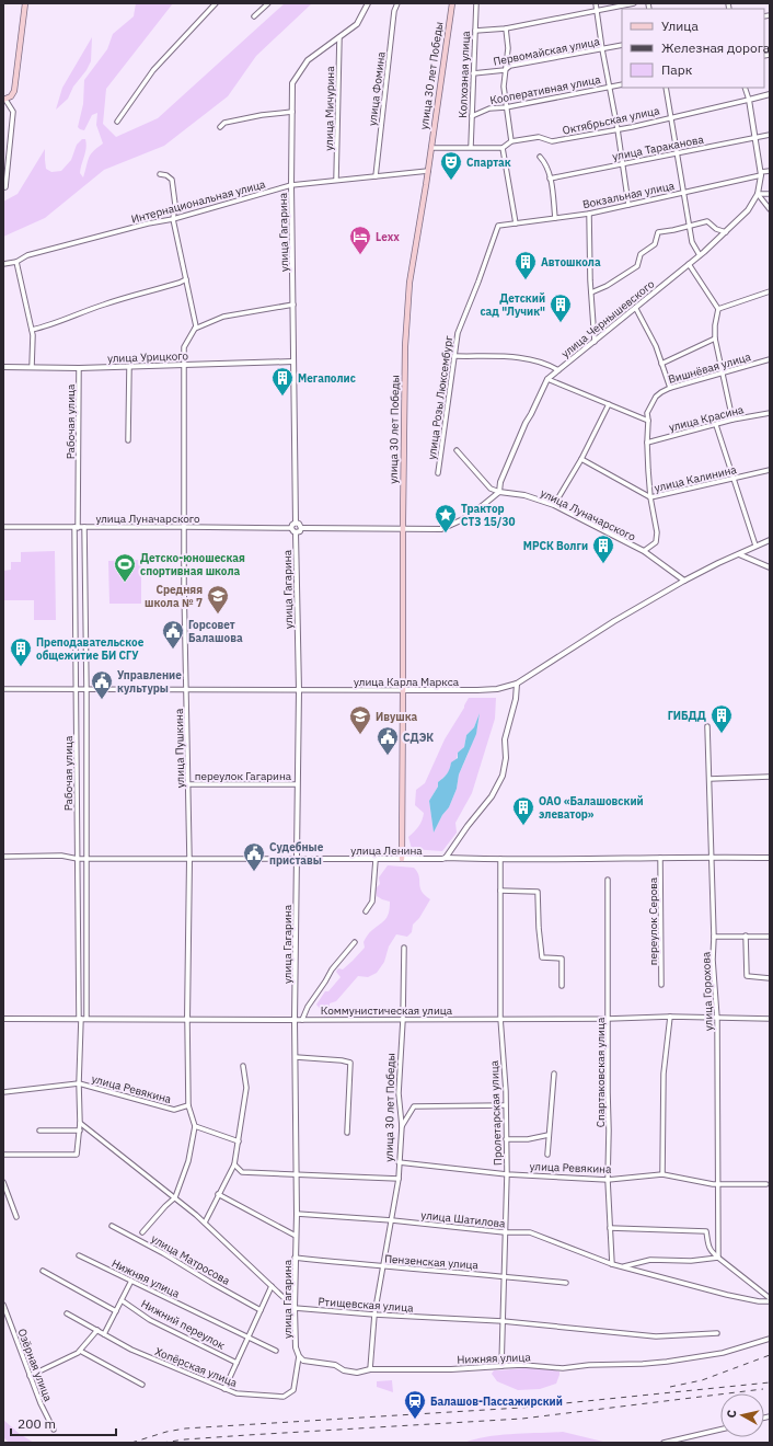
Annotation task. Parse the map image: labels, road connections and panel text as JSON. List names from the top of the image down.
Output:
{
  "streets": {
    "main road": ["улица 30 лет Победы"],
    "street": [
      "Первомайская улица",
      "Колхозная улица",
      "улица Фомина",
      "Кооперативная улица",
      "улица Мичурина",
      "Октябрьская улица",
      "улица Тараканова",
      "Вокзальная улица",
      "Интернациональная улица",
      "улица Гагарина",
      "улица Чернышевского",
      "улица Урицкого",
      "Вишнёвая улица",
      "улица Розы Люксембург",
      "улица Красина",
      "Рабочая улица",
      "улица Калинина",
      "улица Луначарского",
      "улица Карла Маркса",
      "улица Пушкина",
      "переулок Гагарина",
      "улица Ленина",
      "переулок Серова",
      "улица Горохова",
      "Коммунистическая улица",
      "Спартаковская улица",
      "улица Ревякина",
      "Пролетарская улица",
      "улица Шатилова",
      "улица Матросова",
      "Пензенская улица",
      "Нижняя улица",
      "Ртищевская улица",
      "Нижний переулок",
      "Озёрная улица",
      "Хопёрская улица"
    ]
  },
  "crossings": [
    ["Первомайская улица", "Колхозная улица"],
    ["Колхозная улица", "Кооперативная улица"],
    ["улица 30 лет Победы", "Интернациональная улица"],
    ["улица 30 лет Победы", "улица Карла Маркса"],
    ["улица 30 лет Победы", "улица Ленина"],
    ["улица 30 лет Победы", "Коммунистическая улица"],
    ["улица 30 лет Победы", "улица Ревякина"],
    ["улица 30 лет Победы", "улица Шатилова"],
    ["улица 30 лет Победы", "Пензенская улица"],
    ["улица 30 лет Победы", "Нижняя улица"],
    ["улица 30 лет Победы", "Ртищевская улица"],
    ["улица Фомина", "Интернациональная улица"],
    ["улица Мичурина", "Интернациональная улица"],
    ["улица Мичурина", "улица Гагарина"],
    ["Вокзальная улица", "улица Розы Люксембург"],
    ["Интернациональная улица", "улица Гагарина"],
    ["улица Гагарина", "улица Урицкого"],
    ["улица Гагарина", "улица Луначарского"],
    ["улица Гагарина", "улица Карла Маркса"],
    ["улица Гагарина", "переулок Гагарина"],
    ["улица Гагарина", "улица Ленина"],
    ["улица Гагарина", "Коммунистическая улица"],
    ["улица Гагарина", "улица Шатилова"],
    ["улица Гагарина", "Пензенская улица"],
    ["улица Гагарина", "Нижняя улица"],
    ["улица Гагарина", "Ртищевская улица"],
    ["улица Гагарина", "Хопёрская улица"],
    ["улица Чернышевского", "улица Луначарского"],
    ["улица Урицкого", "Рабочая улица"],
    ["улица Урицкого", "улица Пушкина"],
    ["Вишнёвая улица", "улица Красина"],
    ["Вишнёвая улица", "улица Калинина"],
    ["Вишнёвая улица", "улица Луначарского"],
    ["Рабочая улица", "улица Луначарского"],
    ["Рабочая улица", "улица Карла Маркса"],
    ["Рабочая улица", "улица Ленина"],
    ["Рабочая улица", "Коммунистическая улица"],
    ["улица Луначарского", "улица Карла Маркса"],
    ["улица Луначарского", "улица Пушкина"],
    ["улица Карла Маркса", "улица Пушкина"],
    ["улица Пушкина", "переулок Гагарина"],
    ["улица Пушкина", "улица Ленина"],
    ["улица Пушкина", "Коммунистическая улица"],
    ["улица Пушкина", "улица Ревякина"],
    ["улица Ленина", "переулок Серова"],
    ["улица Ленина", "улица Горохова"],
    ["улица Ленина", "Пролетарская улица"],
    ["улица Горохова", "Коммунистическая улица"],
    ["улица Горохова", "улица Ревякина"],
    ["улица Горохова", "улица Шатилова"],
    ["Коммунистическая улица", "Спартаковская улица"],
    ["Коммунистическая улица", "Пролетарская улица"],
    ["Спартаковская улица", "улица Ревякина"],
    ["Спартаковская улица", "улица Шатилова"],
    ["улица Ревякина", "Пролетарская улица"],
    ["Пролетарская улица", "улица Шатилова"],
    ["Пролетарская улица", "Пензенская улица"],
    ["Пролетарская улица", "Нижняя улица"],
    ["Пролетарская улица", "Ртищевская улица"],
    ["Нижняя улица", "Хопёрская улица"]
  ],
  "places": {
    "theatre": ["Спартак"],
    "hotel": ["Lexx"],
    "building": [
      "Автошкола",
      "Детский сад \"Лучик\"",
      "Мегаполис",
      "МРСК Волги",
      "Преподавательское общежитие БИ СГУ",
      "ГИБДД",
      "ОАО «Балашовский элеватор»"
    ],
    "place": ["Трактор СТЗ 15/30"],
    "sports": ["Детско-юношеская спортивная школа"],
    "school or university": ["Средняя школа № 7", "Ивушка"],
    "public building": [
      "Горсовет Балашова",
      "Управление культуры",
      "СДЭК",
      "Судебные приставы"
    ],
    "station": ["Балашов-Пассажирский"]
  },
  "legend": ["Улица", "Железная дорога", "Парк"],
  "scale_bar": "200 m",
  "north": "left"
}
